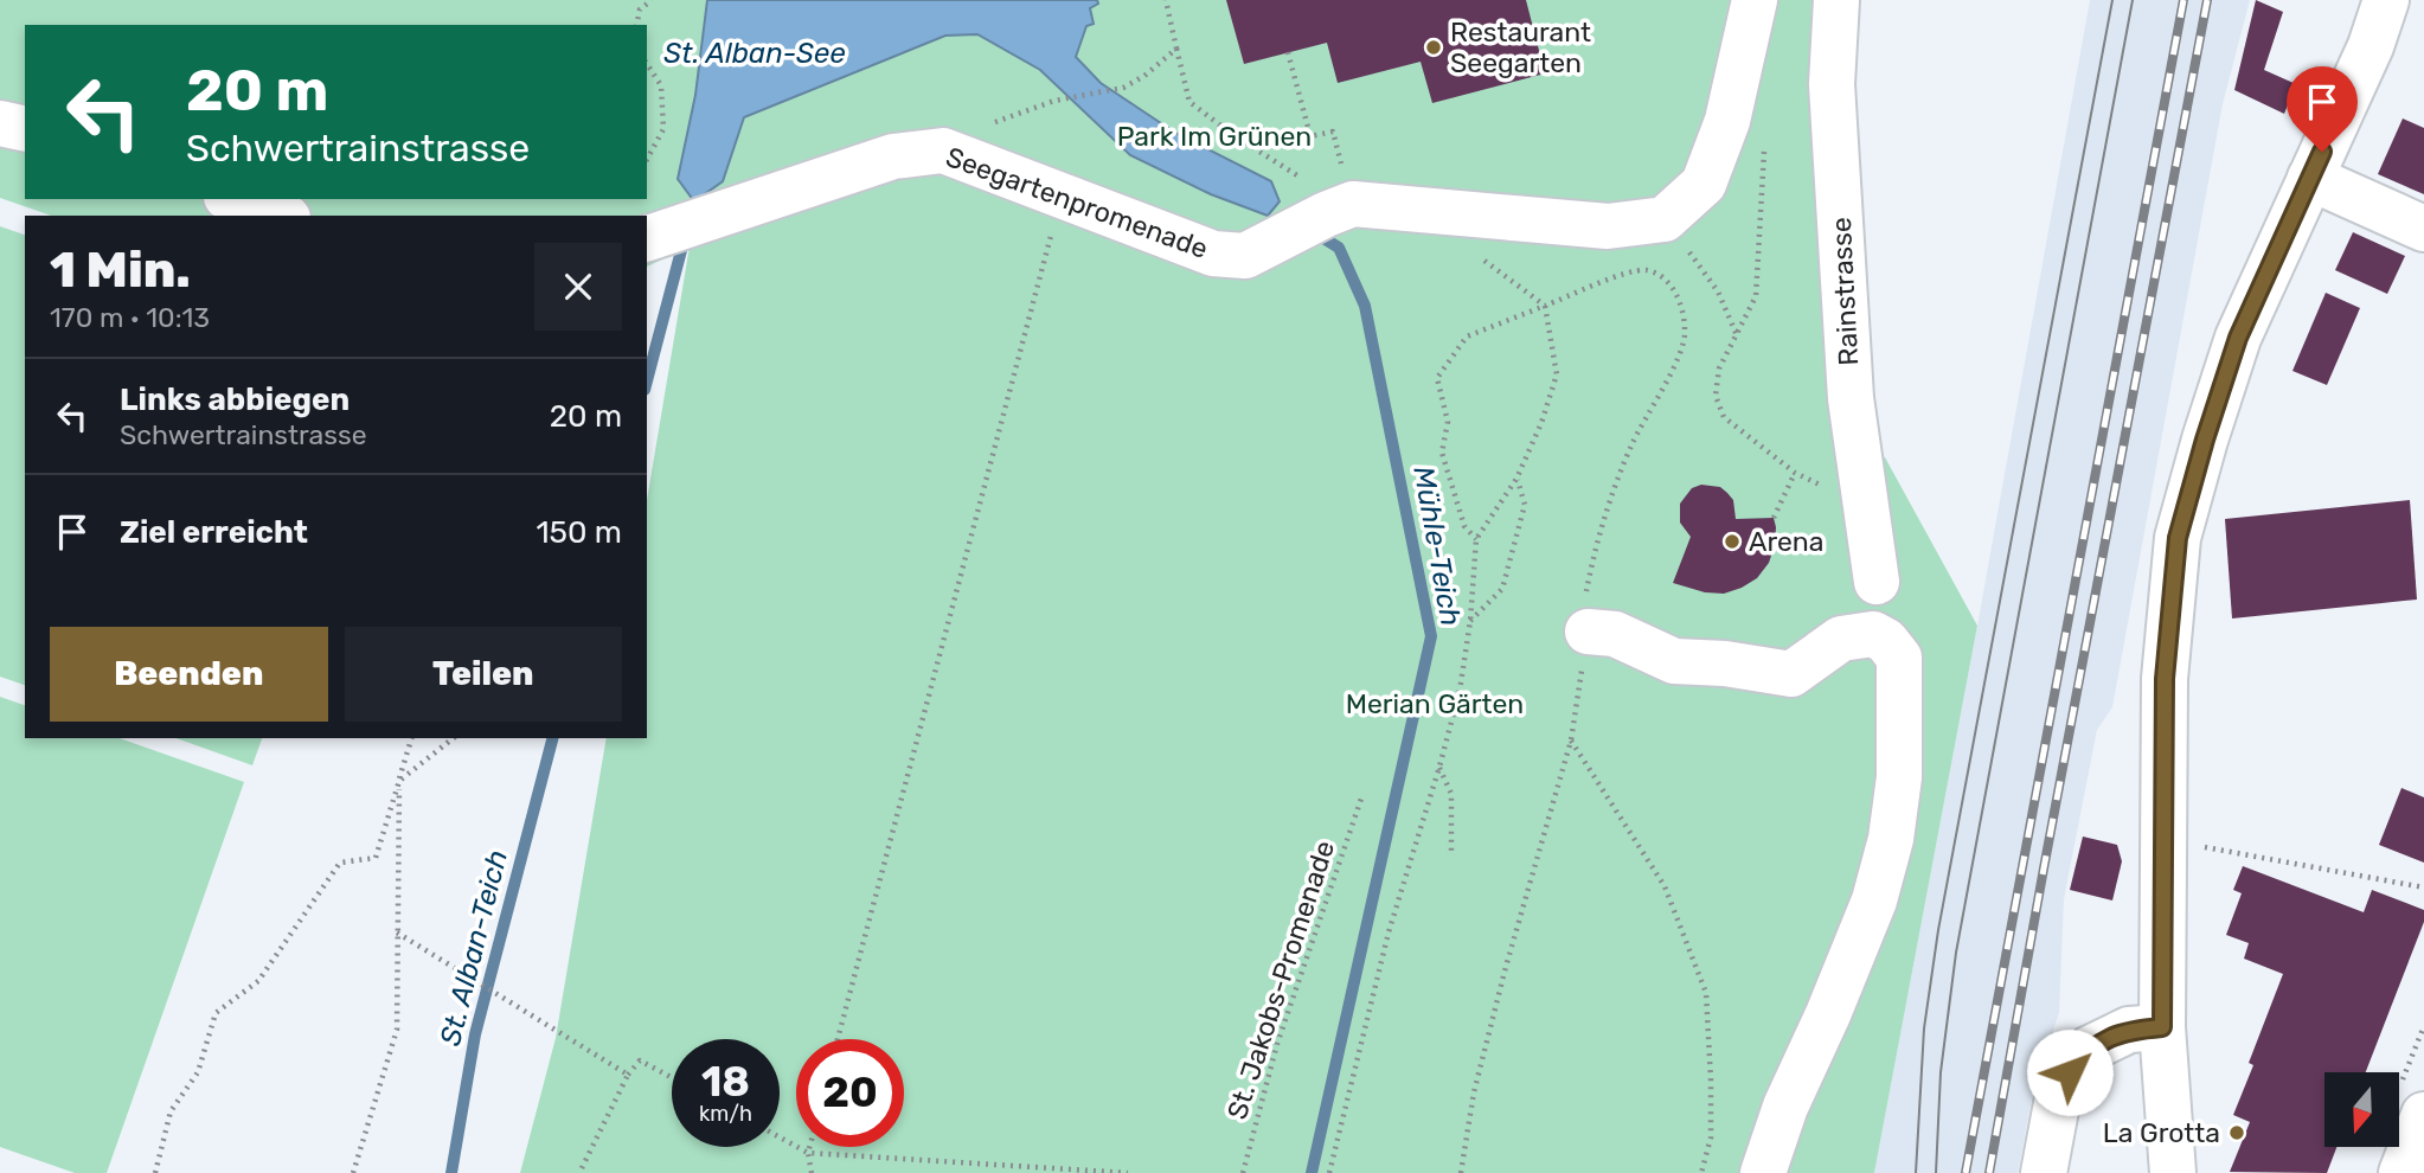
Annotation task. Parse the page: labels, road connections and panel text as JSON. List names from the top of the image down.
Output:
{
  "streets": {
    "main road": ["Seegartenpromenade", "Rainstrasse"],
    "path": ["St. Jakobs-Promenade"]
  },
  "water": ["St. Alban-See", "Mühle-Teich", "St. Alban-Teich"],
  "parks": ["Park Im Grünen", "Merian Gärten"],
  "places": ["Restaurant Seegarten", "Arena", "La Grotta"],
  "north": "bottom",
  "page": {
    "turn": ["20 m", "Schwertrainstrasse"],
    "heading": ["1 Min.", "170 m · 10:13"],
    "list": [
      {
        "name": "Links abbiegen",
        "note": "Schwertrainstrasse",
        "value": "20 m"
      },
      {
        "name": "Ziel erreicht",
        "value": "150 m"
      }
    ],
    "buttons": ["Beenden", "Teilen"],
    "speed": "18 km/h",
    "limit": "20"
  }
}
